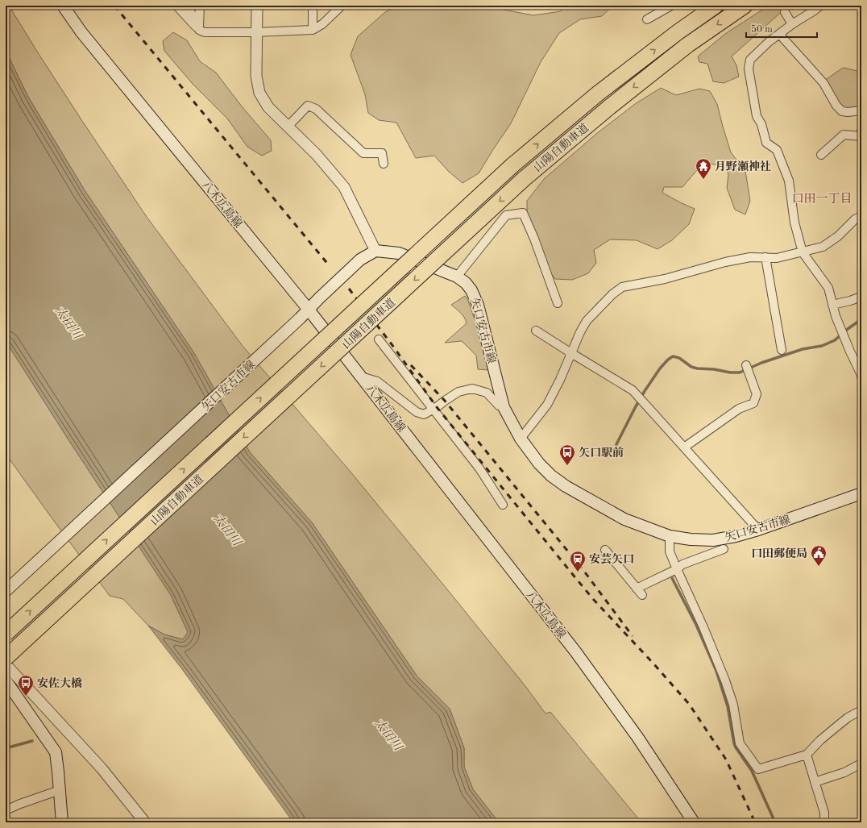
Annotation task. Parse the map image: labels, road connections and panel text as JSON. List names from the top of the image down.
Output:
{
  "streets": {
    "highway": ["山陽自動車道"],
    "main road": ["八木広島線", "矢口安古市線"]
  },
  "crossings": [
    ["八木広島線", "矢口安古市線"]
  ],
  "districts": ["口田一丁目"],
  "water": ["太田川"],
  "places": {
    "temple": ["月野瀬神社"],
    "bus stop": ["矢口駅前", "安佐大橋"],
    "public building": ["口田郵便局"],
    "station": ["安芸矢口"]
  },
  "scale_bar": "50 m"
}
